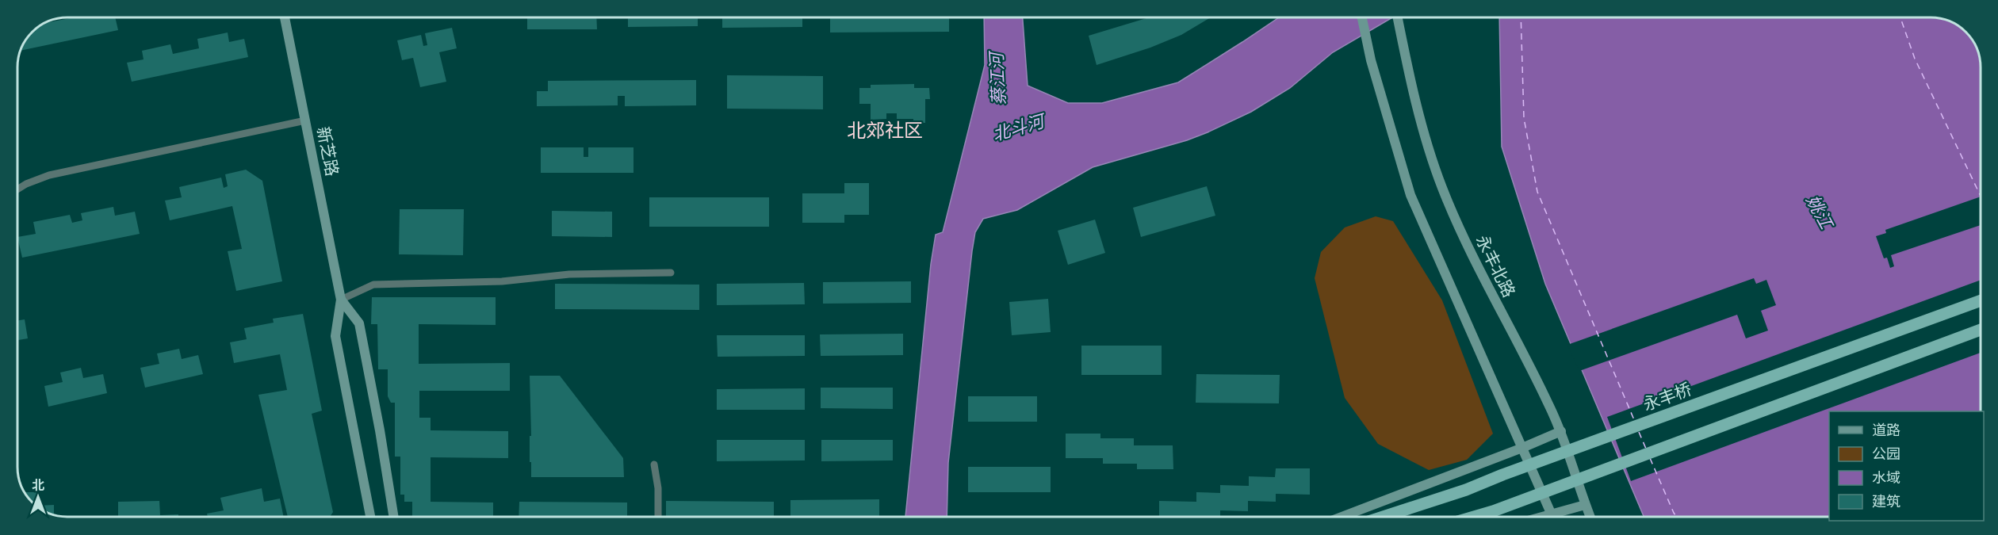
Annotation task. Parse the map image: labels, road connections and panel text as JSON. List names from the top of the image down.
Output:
{
  "streets": {
    "main road": ["新芝路", "永丰北路", "永丰桥"]
  },
  "districts": ["北郊社区"],
  "water": ["蔡江河", "北斗河", "姚江"],
  "legend": [
    "道路",
    "公园",
    "水域",
    "建筑"
  ],
  "north": "top"
}
